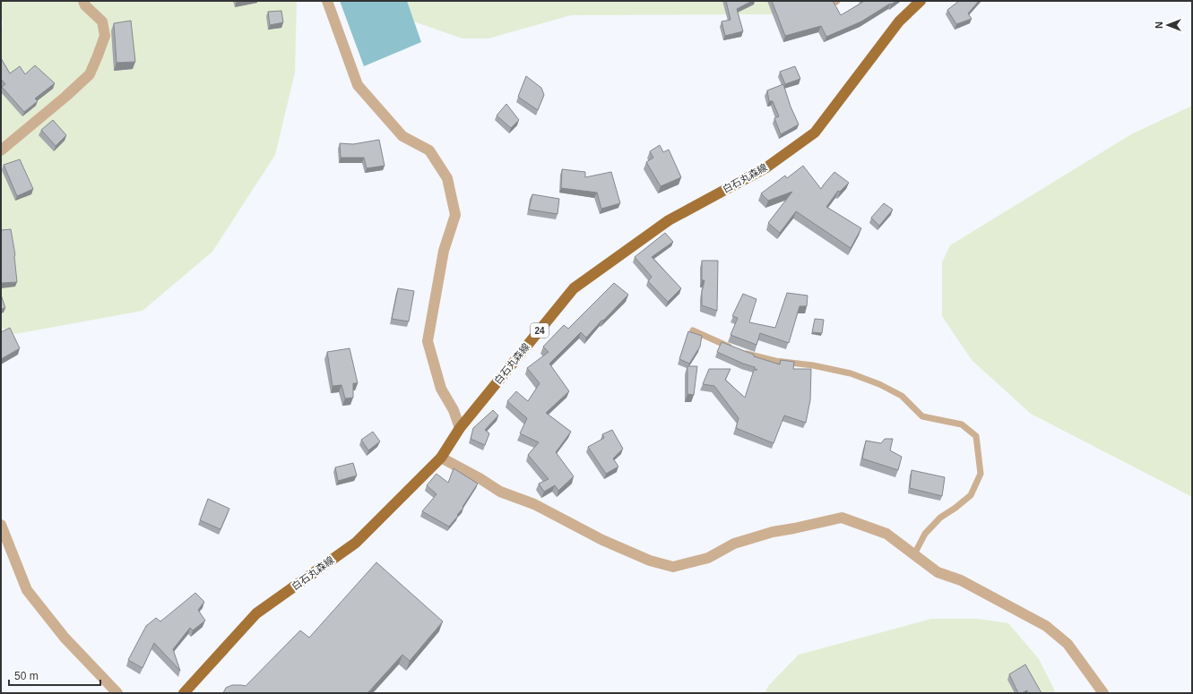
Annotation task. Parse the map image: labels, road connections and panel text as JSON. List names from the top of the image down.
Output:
{
  "streets": {
    "main road": ["白石丸森線", "24"]
  },
  "scale_bar": "50 m",
  "north": "left"
}
